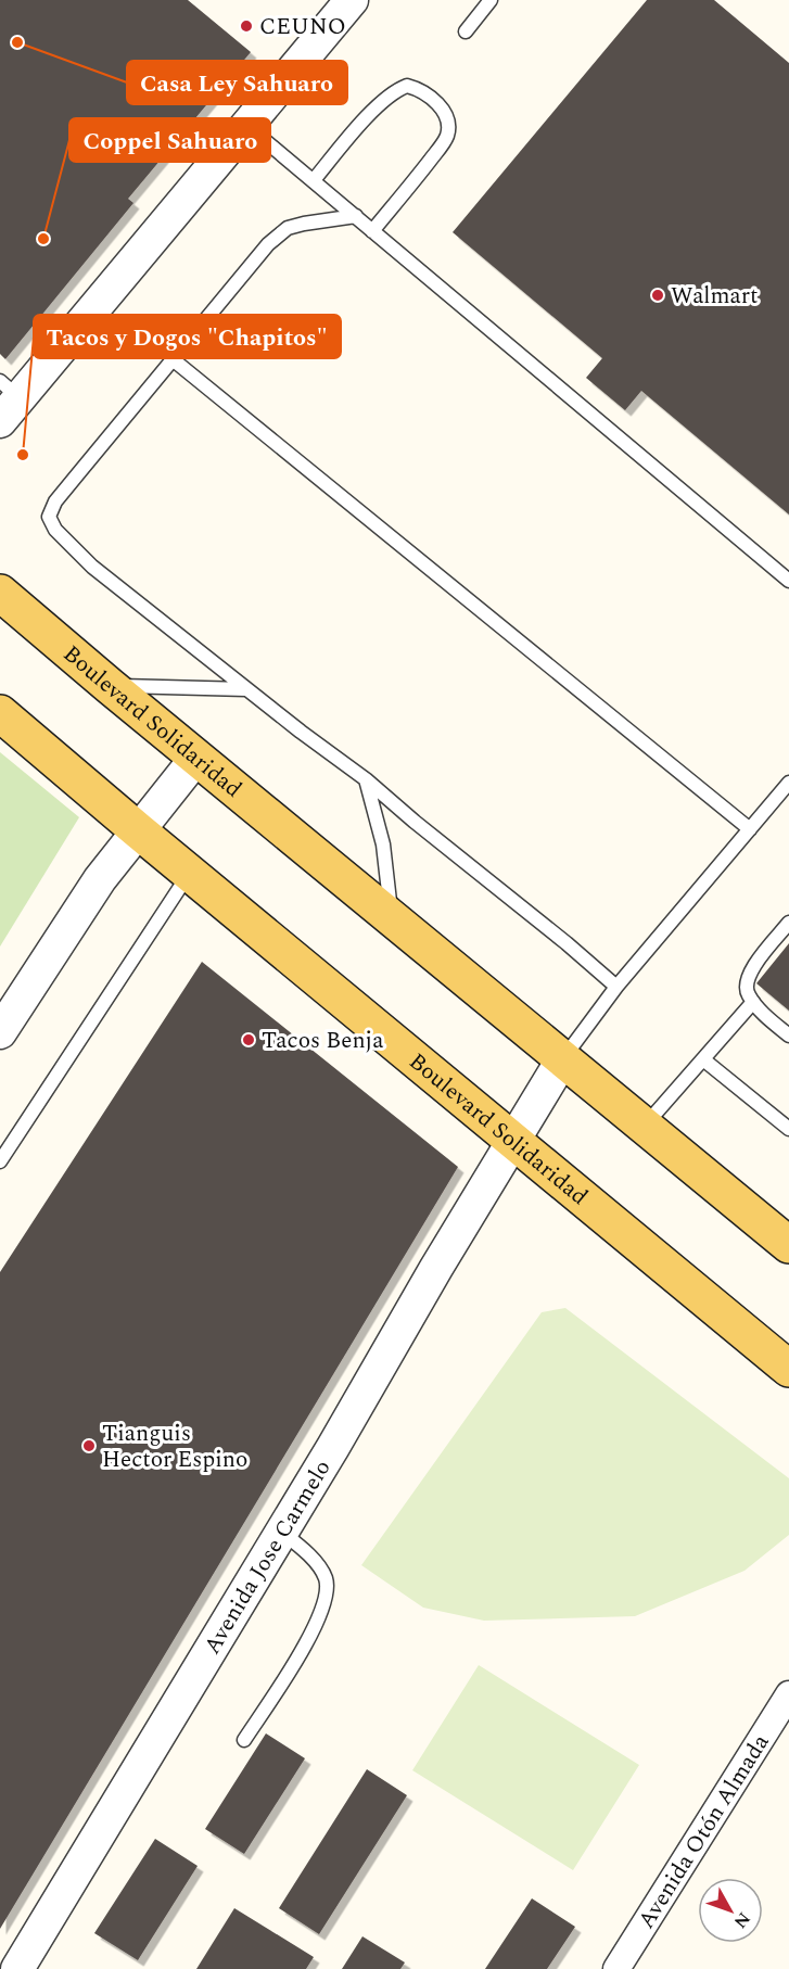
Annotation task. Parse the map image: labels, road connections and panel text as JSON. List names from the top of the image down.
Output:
{
  "streets": {
    "main road": ["Boulevard Solidaridad"],
    "street": ["Avenida Jose Carmelo", "Avenida Otón Almada"]
  },
  "crossings": [
    ["Boulevard Solidaridad", "Avenida Jose Carmelo"]
  ],
  "places": [
    "CEUNO",
    "Casa Ley Sahuaro",
    "Coppel Sahuaro",
    "Walmart",
    "Tacos y Dogos \"Chapitos\"",
    "Tacos Benja",
    "Tianguis Hector Espino"
  ],
  "north": "bottom right"
}
